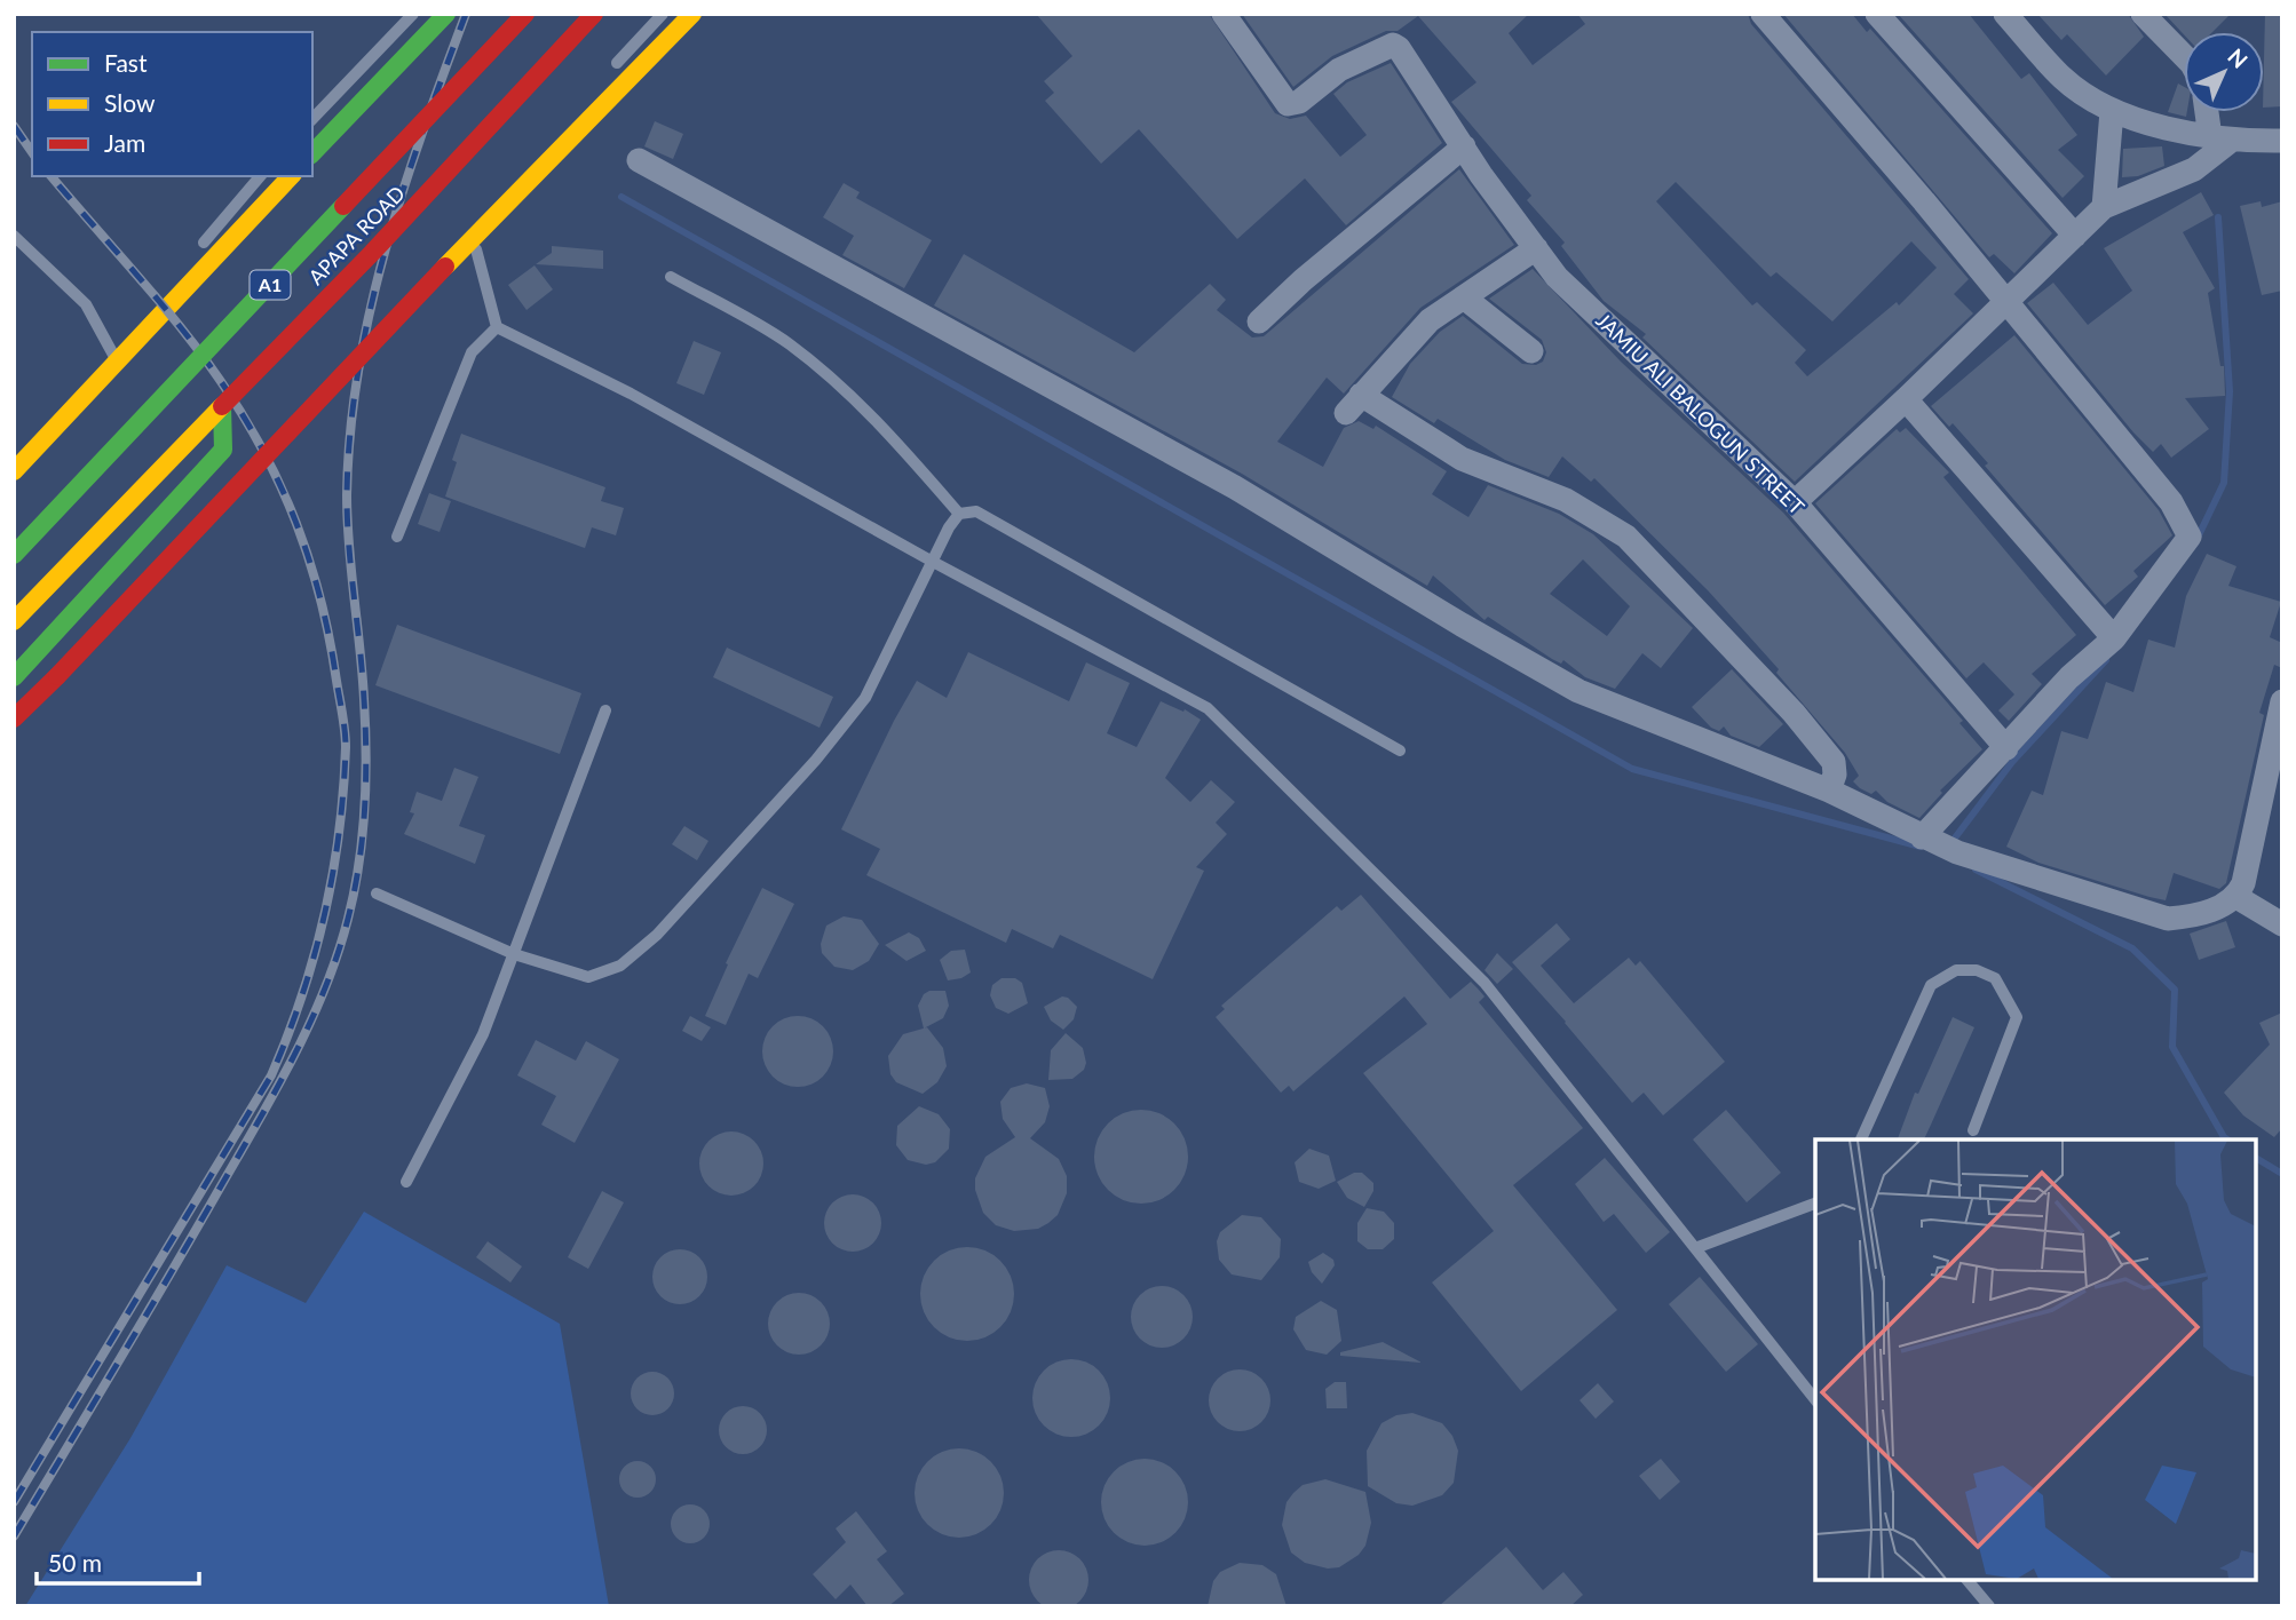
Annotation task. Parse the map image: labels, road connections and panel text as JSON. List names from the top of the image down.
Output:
{
  "streets": {
    "main road": ["APAPA ROAD", "A1"],
    "street": ["JAMIU ALI BALOGUN STREET"]
  },
  "legend": ["Fast", "Slow", "Jam"],
  "scale_bar": "50 m",
  "north": "top right"
}
